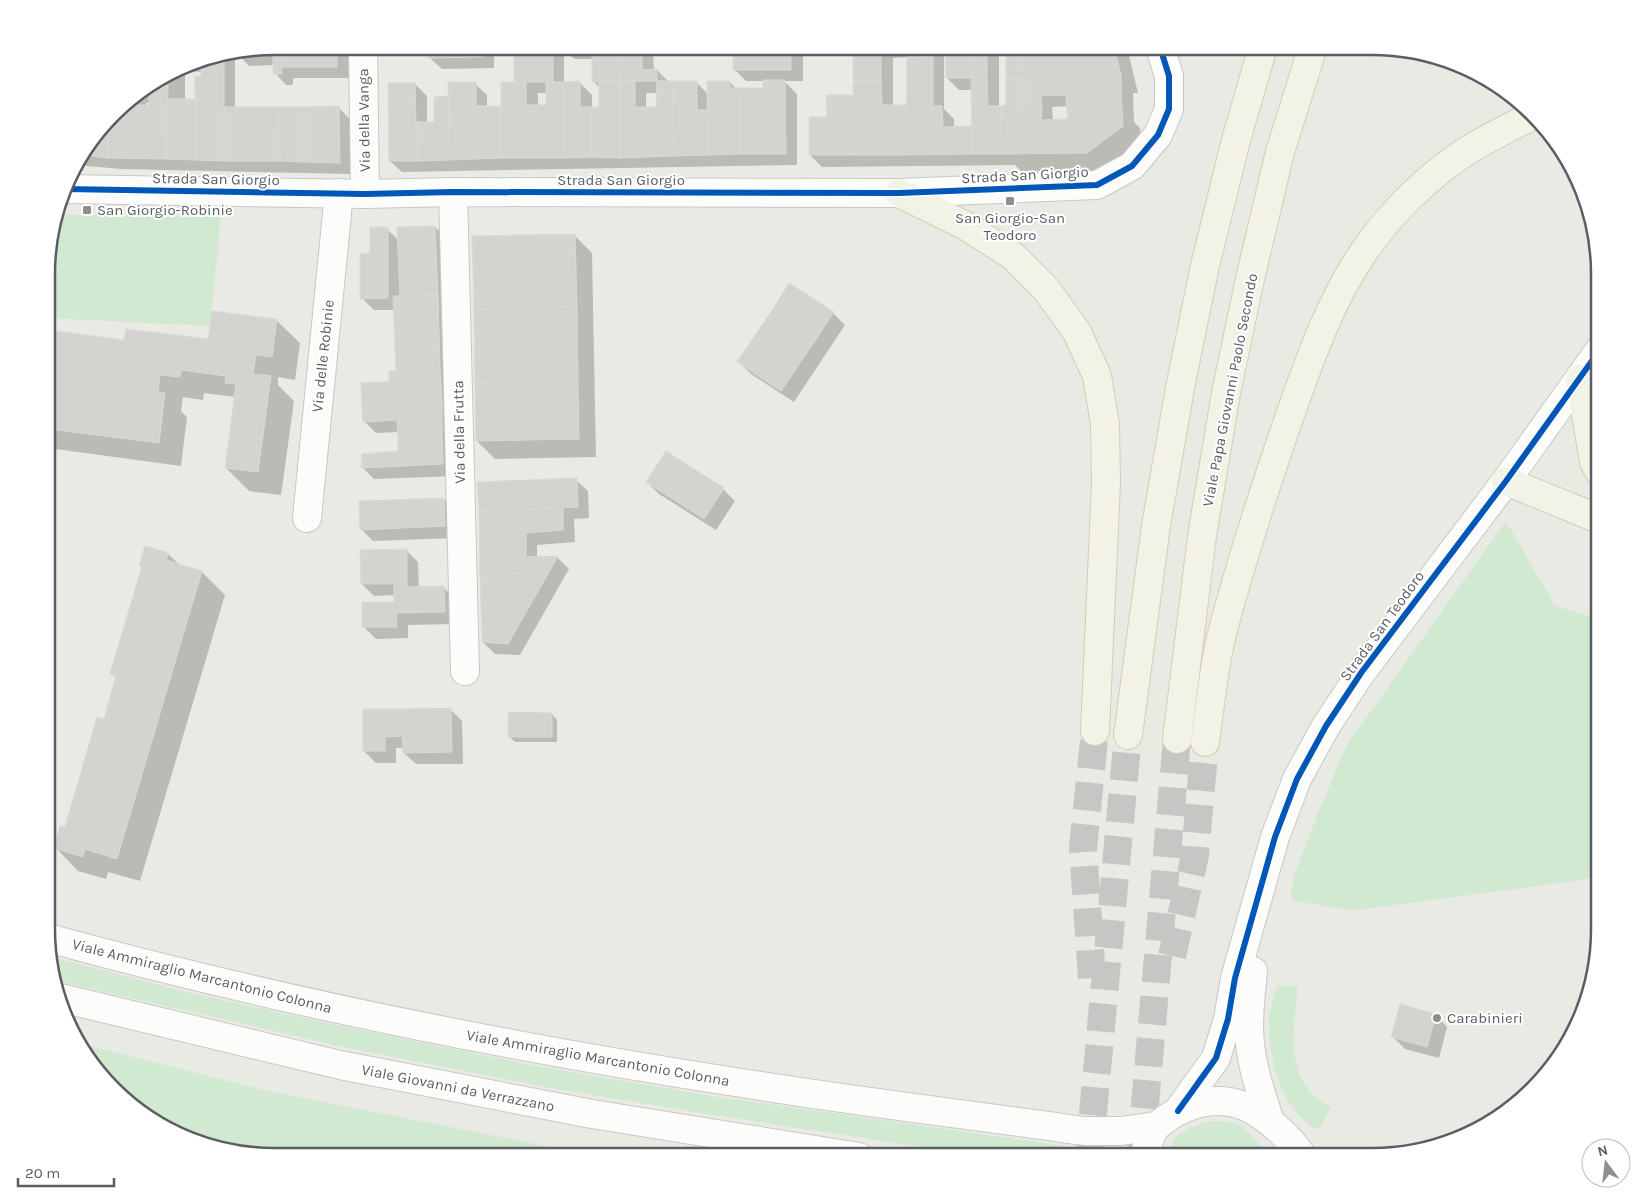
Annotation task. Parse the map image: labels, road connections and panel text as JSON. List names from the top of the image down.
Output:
{
  "streets": {
    "main road": ["Viale Papa Giovanni Paolo Secondo"],
    "street": [
      "Via della Vanga",
      "Strada San Giorgio",
      "Via delle Robinie",
      "Via della Frutta",
      "Strada San Teodoro",
      "Viale Ammiraglio Marcantonio Colonna",
      "Viale Giovanni da Verrazzano"
    ]
  },
  "crossings": [
    ["Via della Vanga", "Strada San Giorgio"],
    ["Via della Vanga", "Via delle Robinie"],
    ["Strada San Giorgio", "Via delle Robinie"],
    ["Strada San Giorgio", "Via della Frutta"],
    ["Strada San Teodoro", "Viale Ammiraglio Marcantonio Colonna"]
  ],
  "places": {
    "transit": ["San Giorgio-San Teodoro", "San Giorgio-Robinie"],
    "other": ["Carabinieri"]
  },
  "scale_bar": "20 m",
  "north": "top"
}
